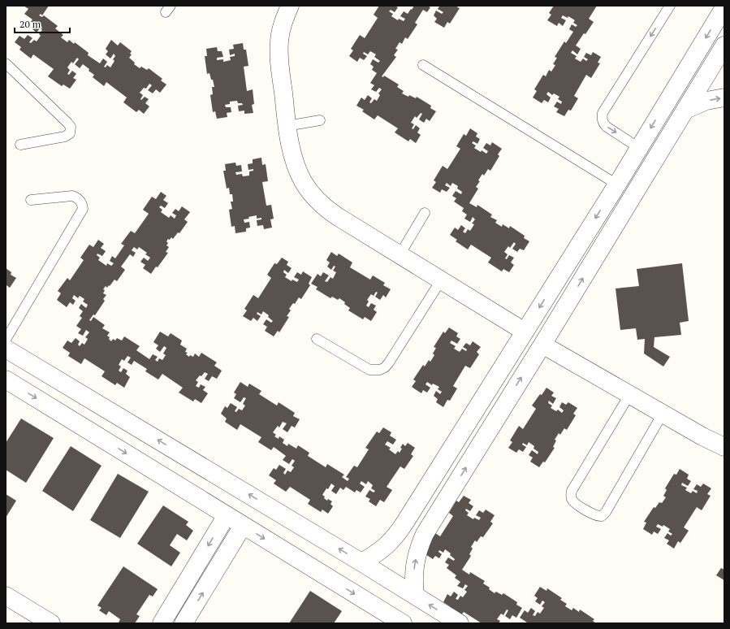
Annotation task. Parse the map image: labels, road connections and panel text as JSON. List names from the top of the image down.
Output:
{
  "scale_bar": "20 m"
}
